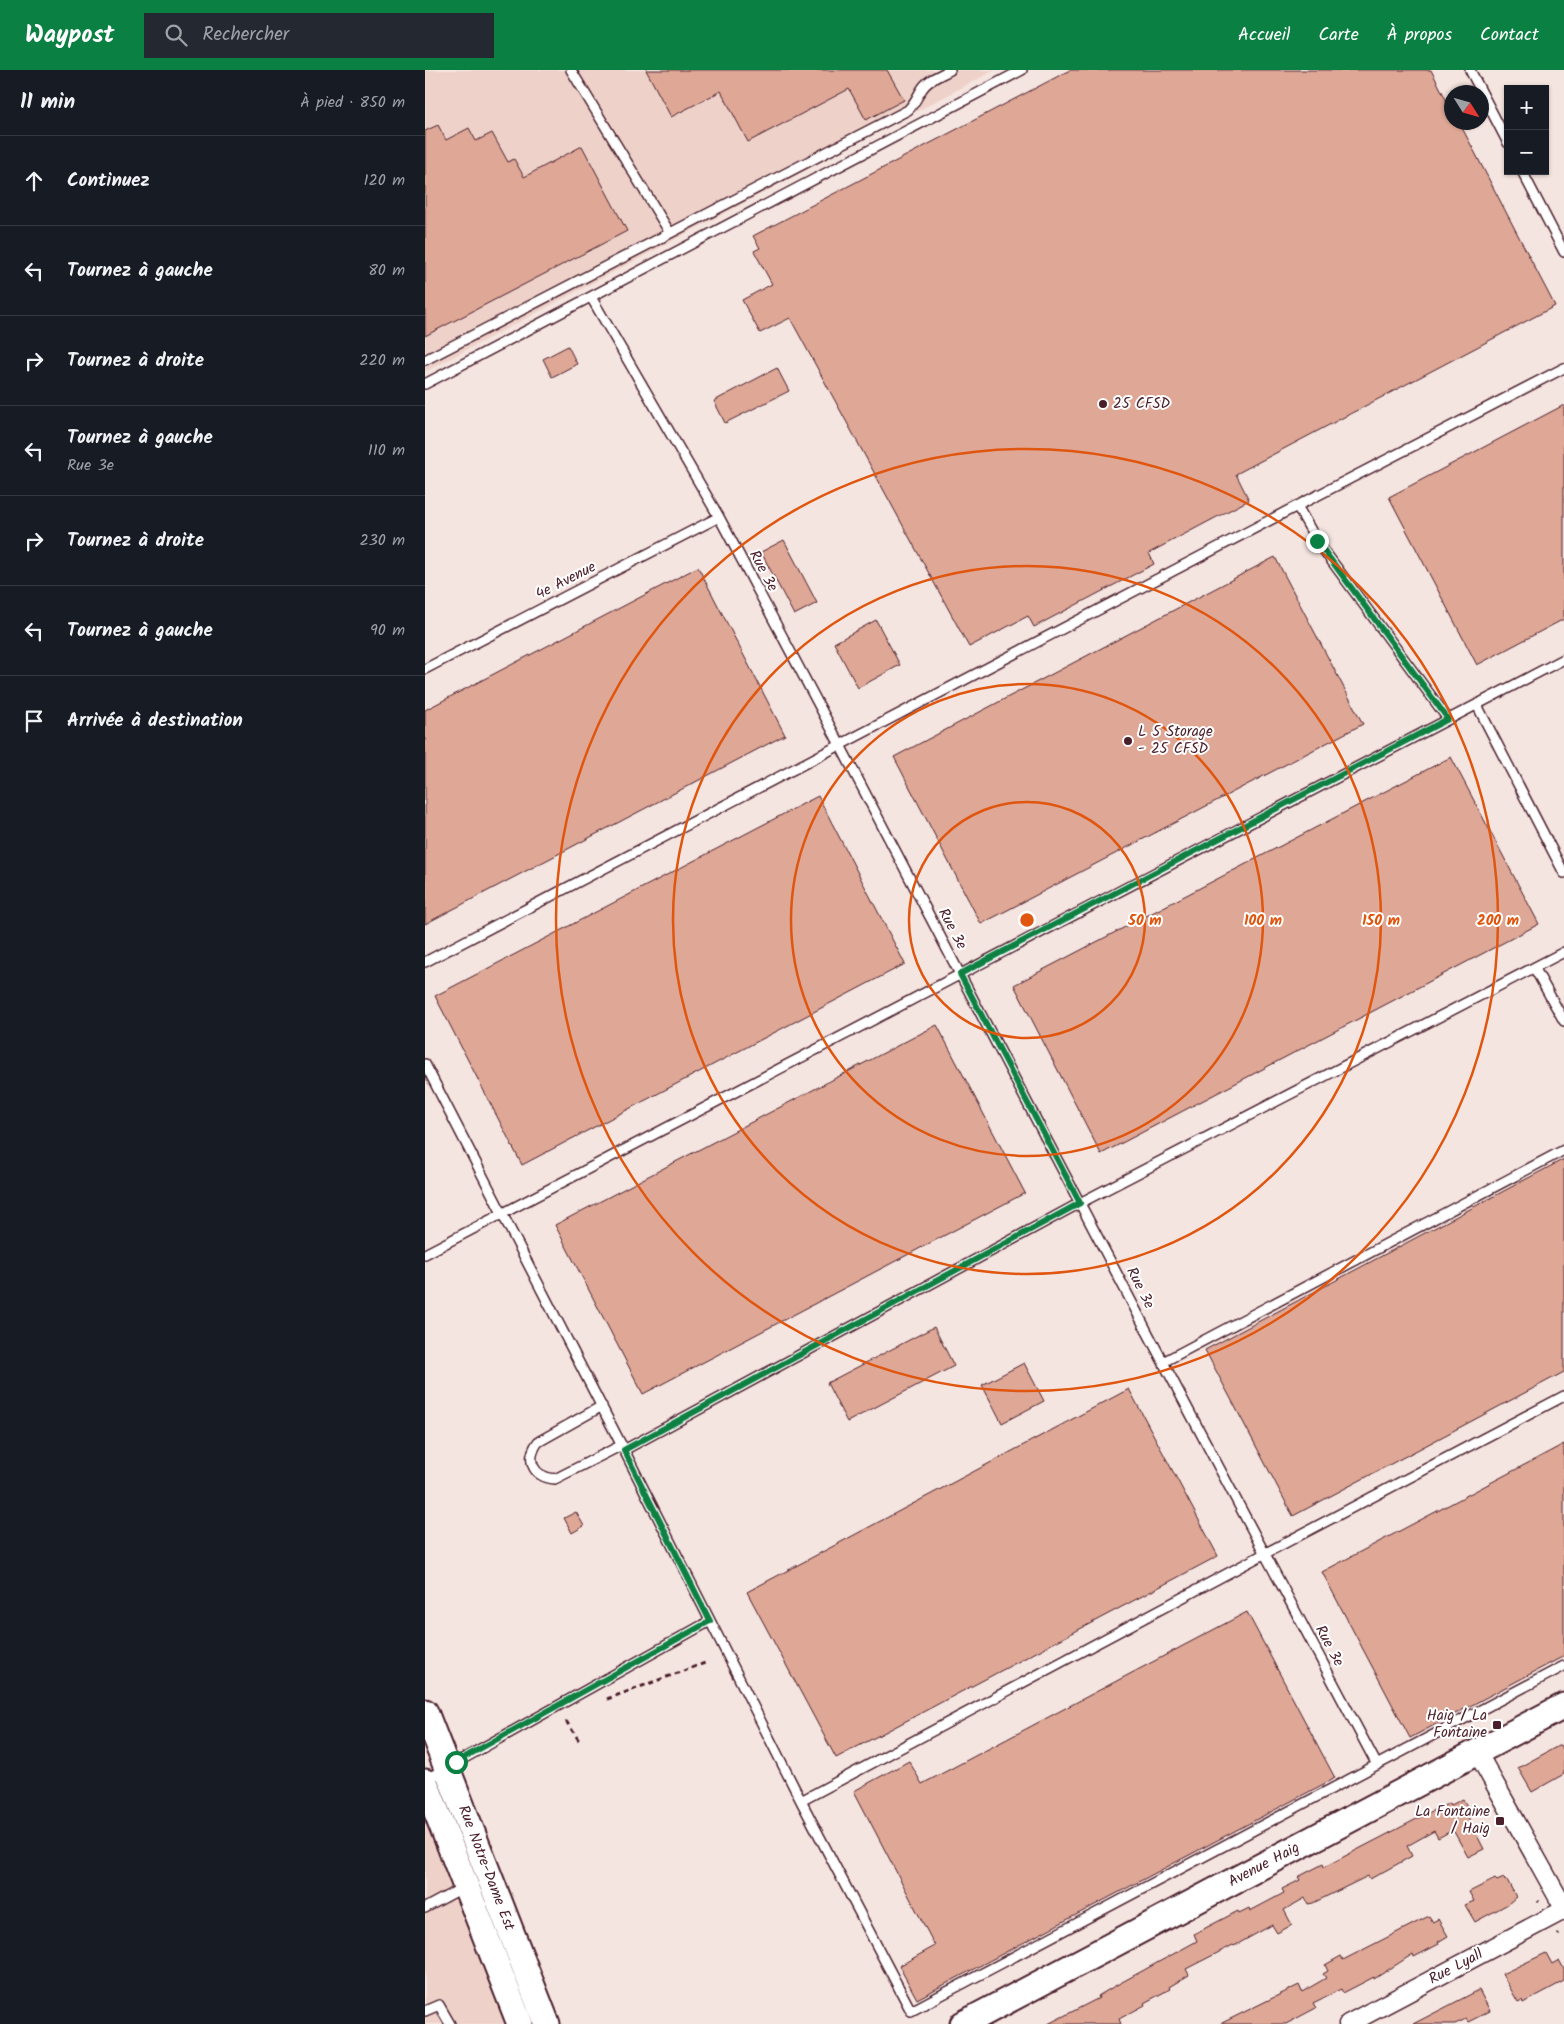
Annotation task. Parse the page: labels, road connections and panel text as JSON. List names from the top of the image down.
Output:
{
  "streets": {
    "street": ["Avenue Haig", "Rue Notre-Dame Est", "Rue Lyall"],
    "lane": ["Rue 3e", "4e Avenue"]
  },
  "crossings": [
    ["Rue 3e", "4e Avenue"]
  ],
  "places": {
    "other": ["25 CFSD", "L 5 Storage - 25 CFSD"],
    "transit": ["Haig / La Fontaine", "La Fontaine / Haig"]
  },
  "north": "bottom right",
  "page": {
    "header": "Waypost",
    "search": "Rechercher",
    "nav": [
      "Accueil",
      "Carte",
      "À propos",
      "Contact"
    ],
    "heading": ["11 min", "À pied · 850 m"],
    "map_buttons": ["+", "−"],
    "list": [
      ["Continuez", "120 m"],
      ["Tournez à gauche", "80 m"],
      ["Tournez à droite", "220 m"],
      ["Tournez à gauche", "Rue 3e", "110 m"],
      ["Tournez à droite", "230 m"],
      ["Tournez à gauche", "90 m"],
      "Arrivée à destination"
    ]
  },
  "rings": [
    "50 m",
    "100 m",
    "150 m",
    "200 m"
  ]
}
